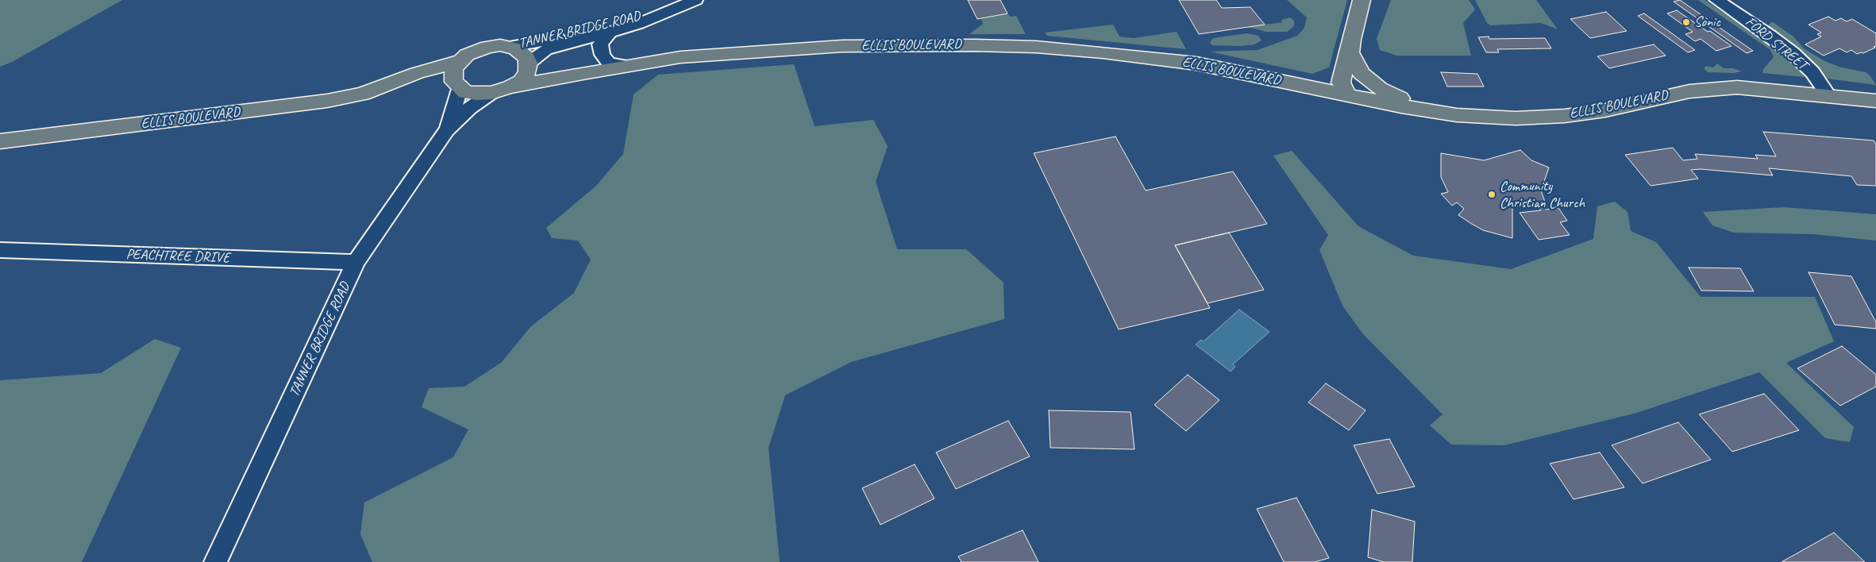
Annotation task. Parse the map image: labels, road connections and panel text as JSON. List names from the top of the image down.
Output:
{
  "streets": {
    "main road": ["ELLIS BOULEVARD"],
    "street": ["TANNER BRIDGE ROAD", "FORD STREET", "PEACHTREE DRIVE"]
  },
  "crossings": [
    ["TANNER BRIDGE ROAD", "ELLIS BOULEVARD"],
    ["TANNER BRIDGE ROAD", "PEACHTREE DRIVE"],
    ["FORD STREET", "ELLIS BOULEVARD"]
  ],
  "places": ["Sonic", "Community Christian Church"]
}
